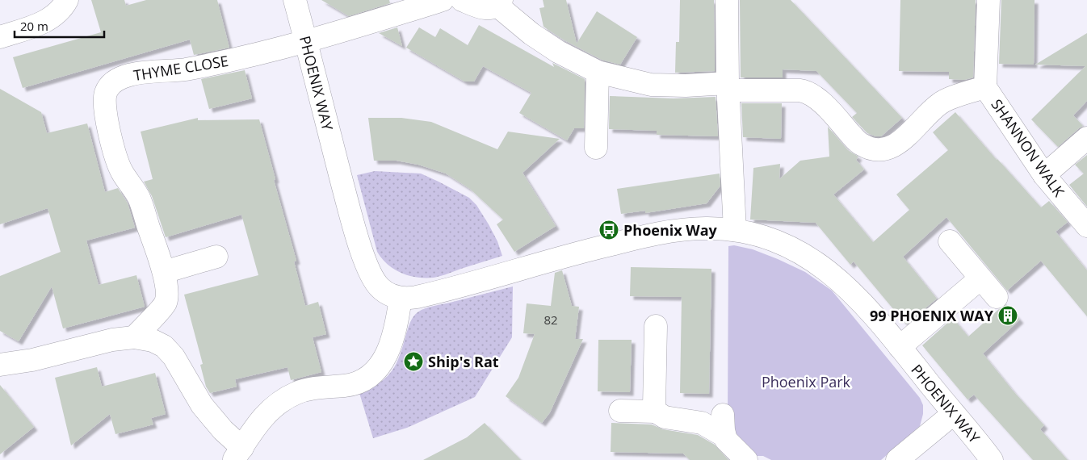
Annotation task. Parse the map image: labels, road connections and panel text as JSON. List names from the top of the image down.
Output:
{
  "streets": {
    "street": ["THYME CLOSE", "PHOENIX WAY", "SHANNON WALK"]
  },
  "crossings": [
    ["THYME CLOSE", "PHOENIX WAY"]
  ],
  "parks": ["Phoenix Park"],
  "places": {
    "bus stop": ["Phoenix Way"],
    "building": ["99 PHOENIX WAY"],
    "place": ["Ship's Rat"]
  },
  "house_numbers": ["82"],
  "scale_bar": "20 m"
}
